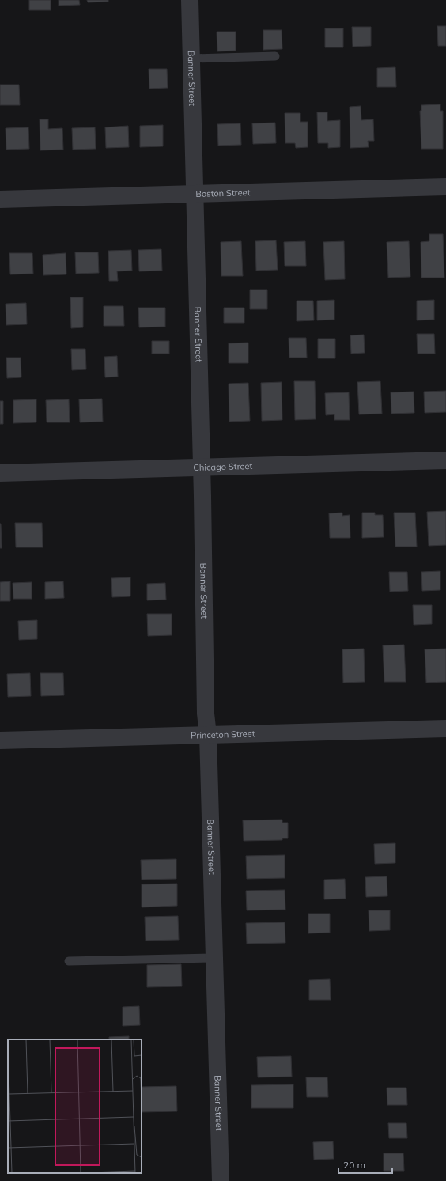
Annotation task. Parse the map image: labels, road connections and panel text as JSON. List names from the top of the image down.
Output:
{
  "streets": {
    "street": [
      "Banner Street",
      "Boston Street",
      "Chicago Street",
      "Princeton Street"
    ]
  },
  "crossings": [
    ["Banner Street", "Boston Street"],
    ["Banner Street", "Chicago Street"],
    ["Banner Street", "Princeton Street"]
  ],
  "scale_bar": "20 m"
}
